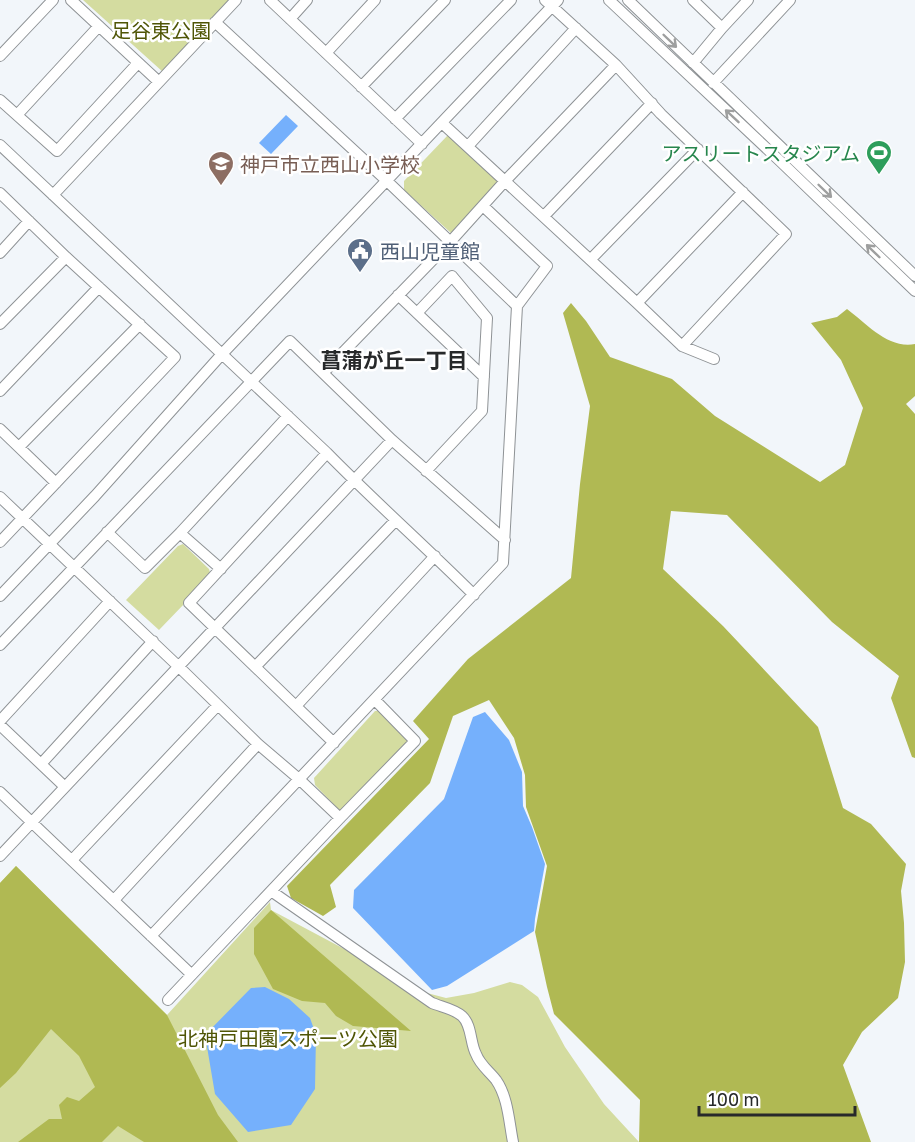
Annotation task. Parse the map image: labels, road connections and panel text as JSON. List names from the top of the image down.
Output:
{
  "districts": ["菖蒲が丘一丁目"],
  "parks": ["足谷東公園", "北神戸田園スポーツ公園"],
  "places": {
    "sports": ["アスリートスタジアム"],
    "school or university": ["神戸市立西山小学校"],
    "public building": ["西山児童館"]
  },
  "scale_bar": "100 m"
}
